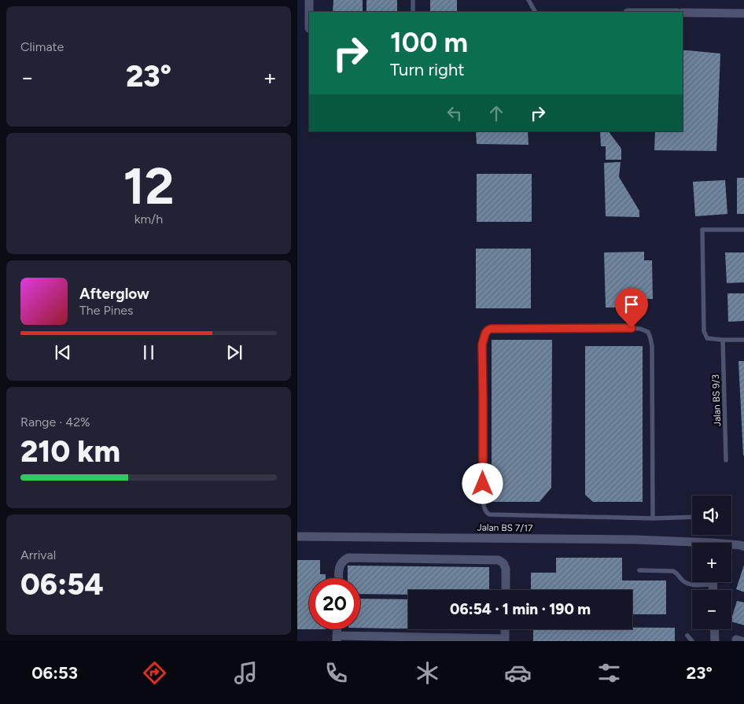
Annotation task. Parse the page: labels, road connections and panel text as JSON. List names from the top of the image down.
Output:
{
  "streets": {
    "street": ["Jalan BS 7/17"],
    "lane": ["Jalan BS 9/3"]
  },
  "page": {
    "tile": [
      "Climate",
      ["12", "km/h"],
      ["Range · 42%", "210 km"],
      ["Arrival", "06:54"]
    ],
    "turn": ["100 m", "Turn right"],
    "heat": ["−", "23°", "+"],
    "song": ["Afterglow", "The Pines"],
    "map_buttons": ["+", "−"],
    "limit": "20",
    "trip": "06:54 · 1 min · 190 m",
    "tabs": ["06:53", "23°"]
  }
}
